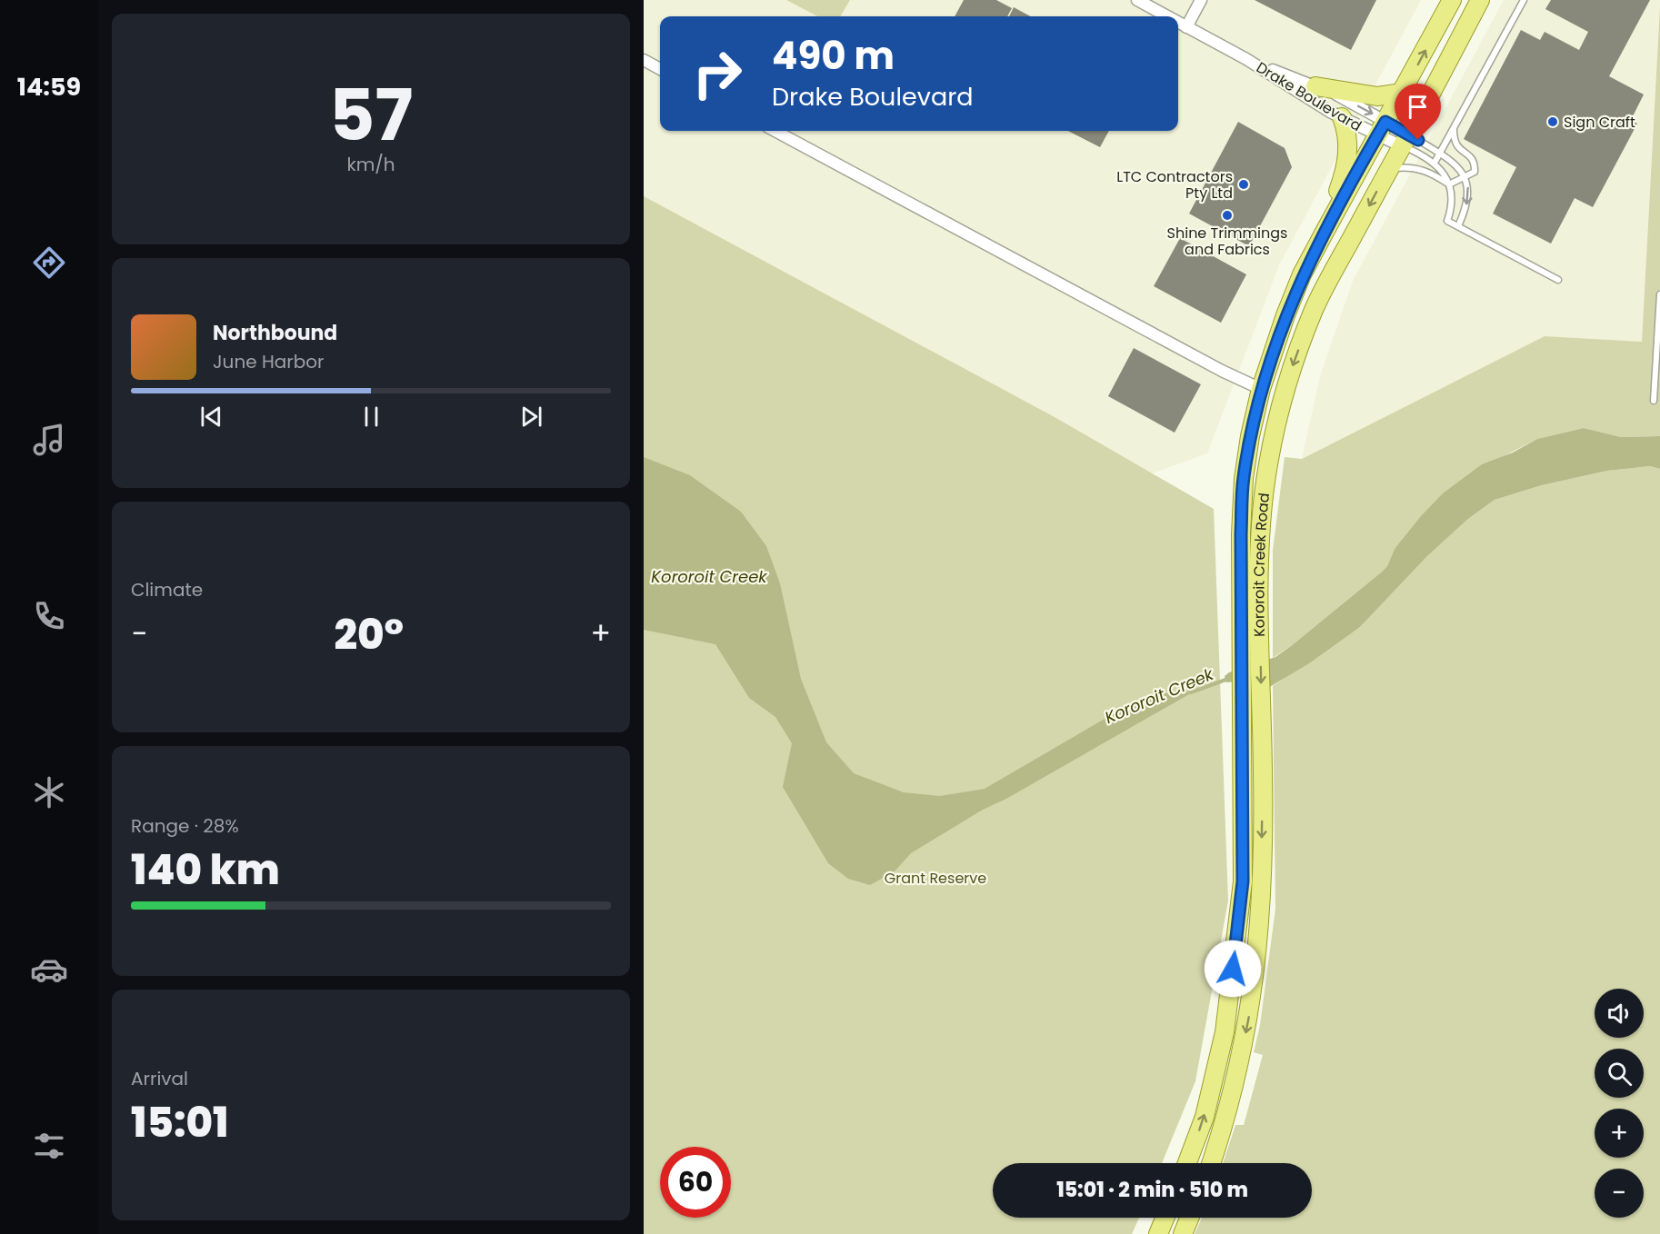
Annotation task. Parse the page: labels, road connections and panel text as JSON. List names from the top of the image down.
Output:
{
  "streets": {
    "main road": ["Kororoit Creek Road"],
    "street": ["Drake Boulevard"]
  },
  "crossings": [
    ["Drake Boulevard", "Kororoit Creek Road"]
  ],
  "water": ["Kororoit Creek"],
  "parks": ["Grant Reserve"],
  "places": ["Sign Craft", "LTC Contractors Pty Ltd", "Shine Trimmings and Fabrics"],
  "page": {
    "tabs": "14:59",
    "tile": [
      ["57", "km/h"],
      "Climate",
      ["Range · 28%", "140 km"],
      ["Arrival", "15:01"]
    ],
    "turn": ["490 m", "Drake Boulevard"],
    "song": ["Northbound", "June Harbor"],
    "heat": ["−", "20°", "+"],
    "map_buttons": ["+", "−"],
    "limit": "60",
    "trip": "15:01 · 2 min · 510 m"
  }
}
